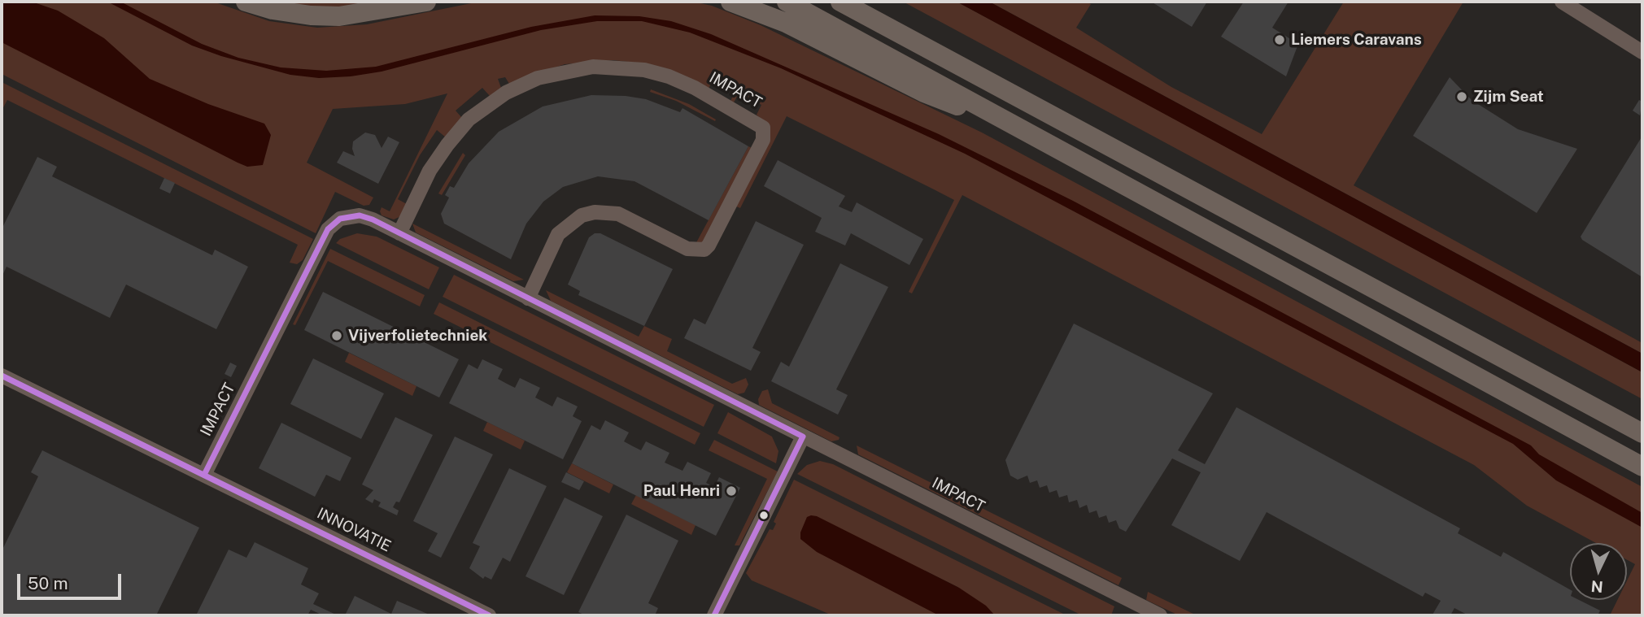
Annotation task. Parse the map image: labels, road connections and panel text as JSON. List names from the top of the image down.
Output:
{
  "streets": {
    "street": ["IMPACT", "INNOVATIE"]
  },
  "crossings": [
    ["IMPACT", "INNOVATIE"]
  ],
  "places": [
    "Liemers Caravans",
    "Zijm Seat",
    "Vijverfolietechniek",
    "Paul Henri"
  ],
  "scale_bar": "50 m",
  "north": "bottom"
}
